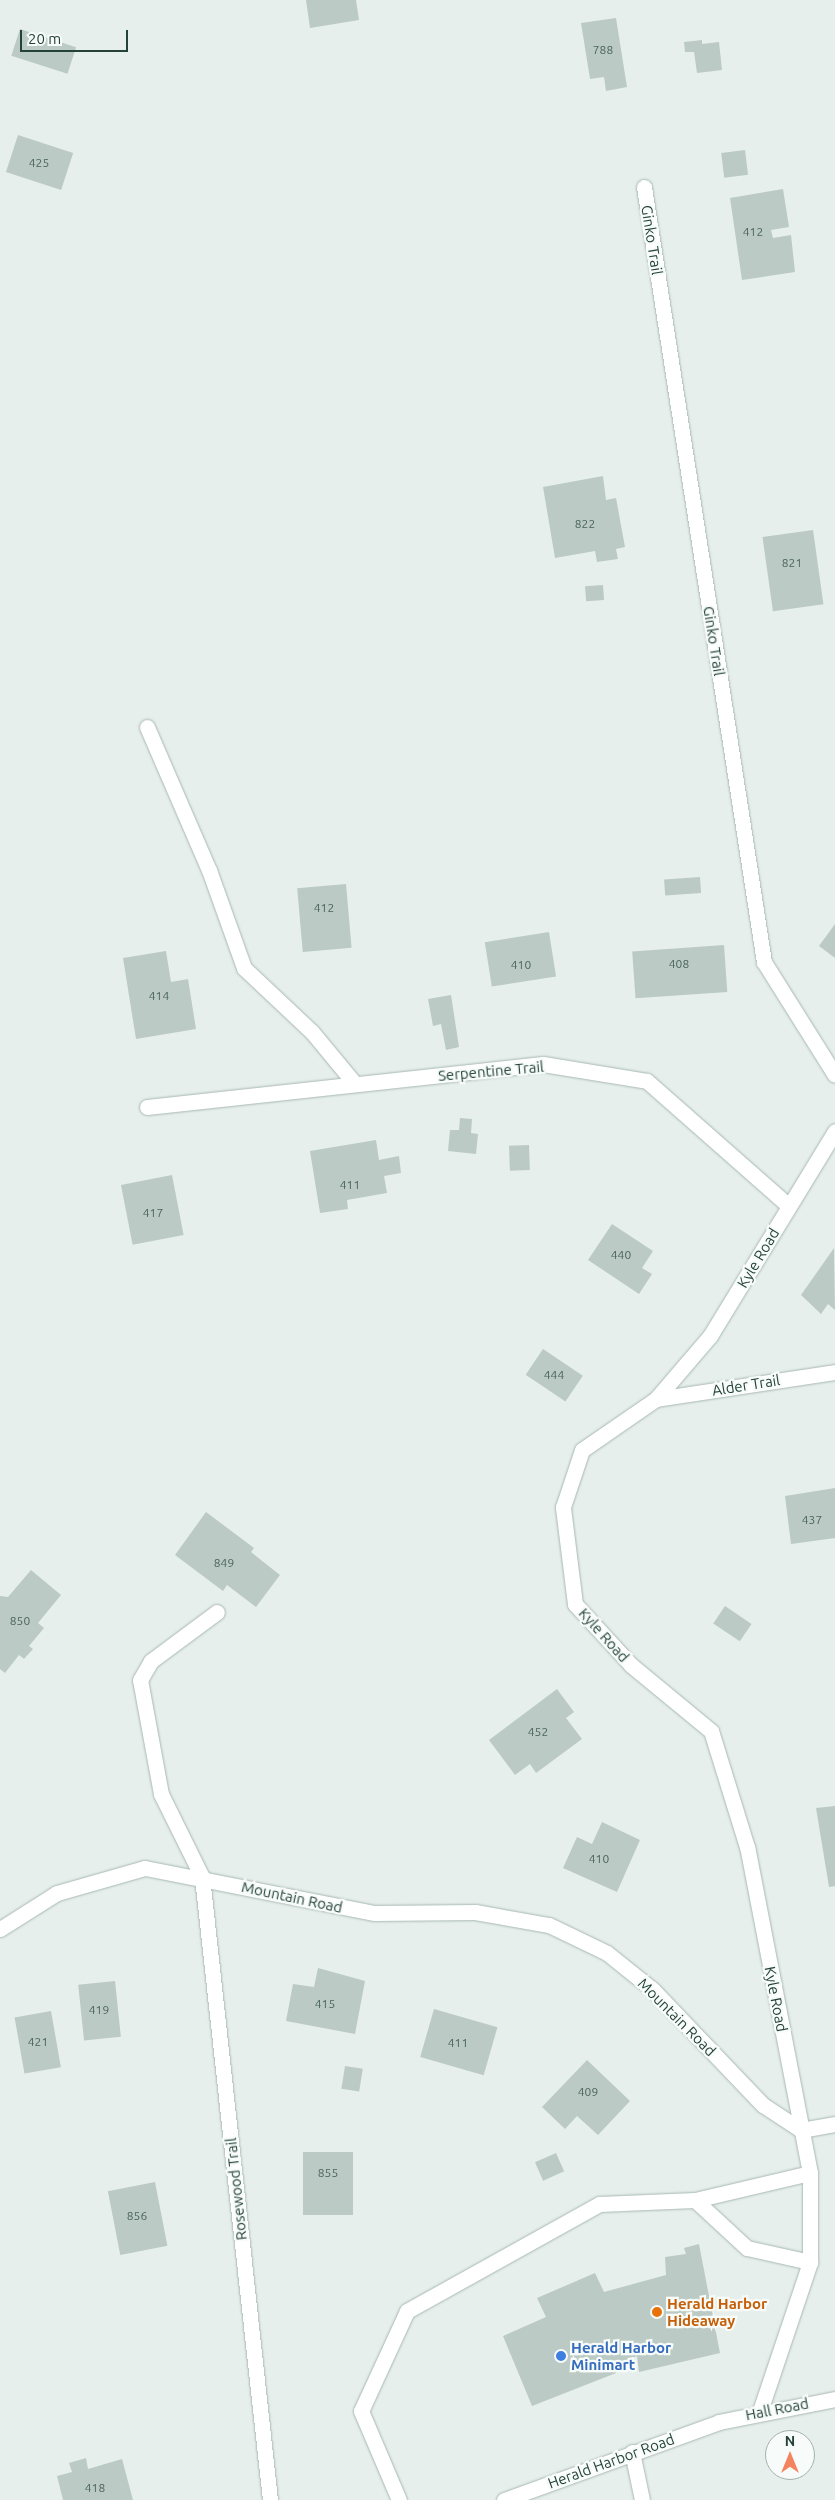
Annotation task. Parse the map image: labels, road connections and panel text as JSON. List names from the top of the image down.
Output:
{
  "streets": {
    "street": [
      "Ginko Trail",
      "Serpentine Trail",
      "Kyle Road",
      "Alder Trail",
      "Mountain Road",
      "Rosewood Trail",
      "Hall Road",
      "Herald Harbor Road"
    ]
  },
  "crossings": [
    ["Serpentine Trail", "Kyle Road"],
    ["Kyle Road", "Alder Trail"],
    ["Kyle Road", "Mountain Road"],
    ["Mountain Road", "Rosewood Trail"],
    ["Hall Road", "Herald Harbor Road"]
  ],
  "places": ["Herald Harbor Hideaway", "Herald Harbor Minimart"],
  "house_numbers": [
    "788",
    "425",
    "412",
    "822",
    "821",
    "412",
    "408",
    "410",
    "414",
    "411",
    "417",
    "440",
    "444",
    "437",
    "849",
    "850",
    "452",
    "410",
    "415",
    "419",
    "421",
    "411",
    "409",
    "855",
    "856",
    "418"
  ],
  "scale_bar": "20 m",
  "north": "top"
}
